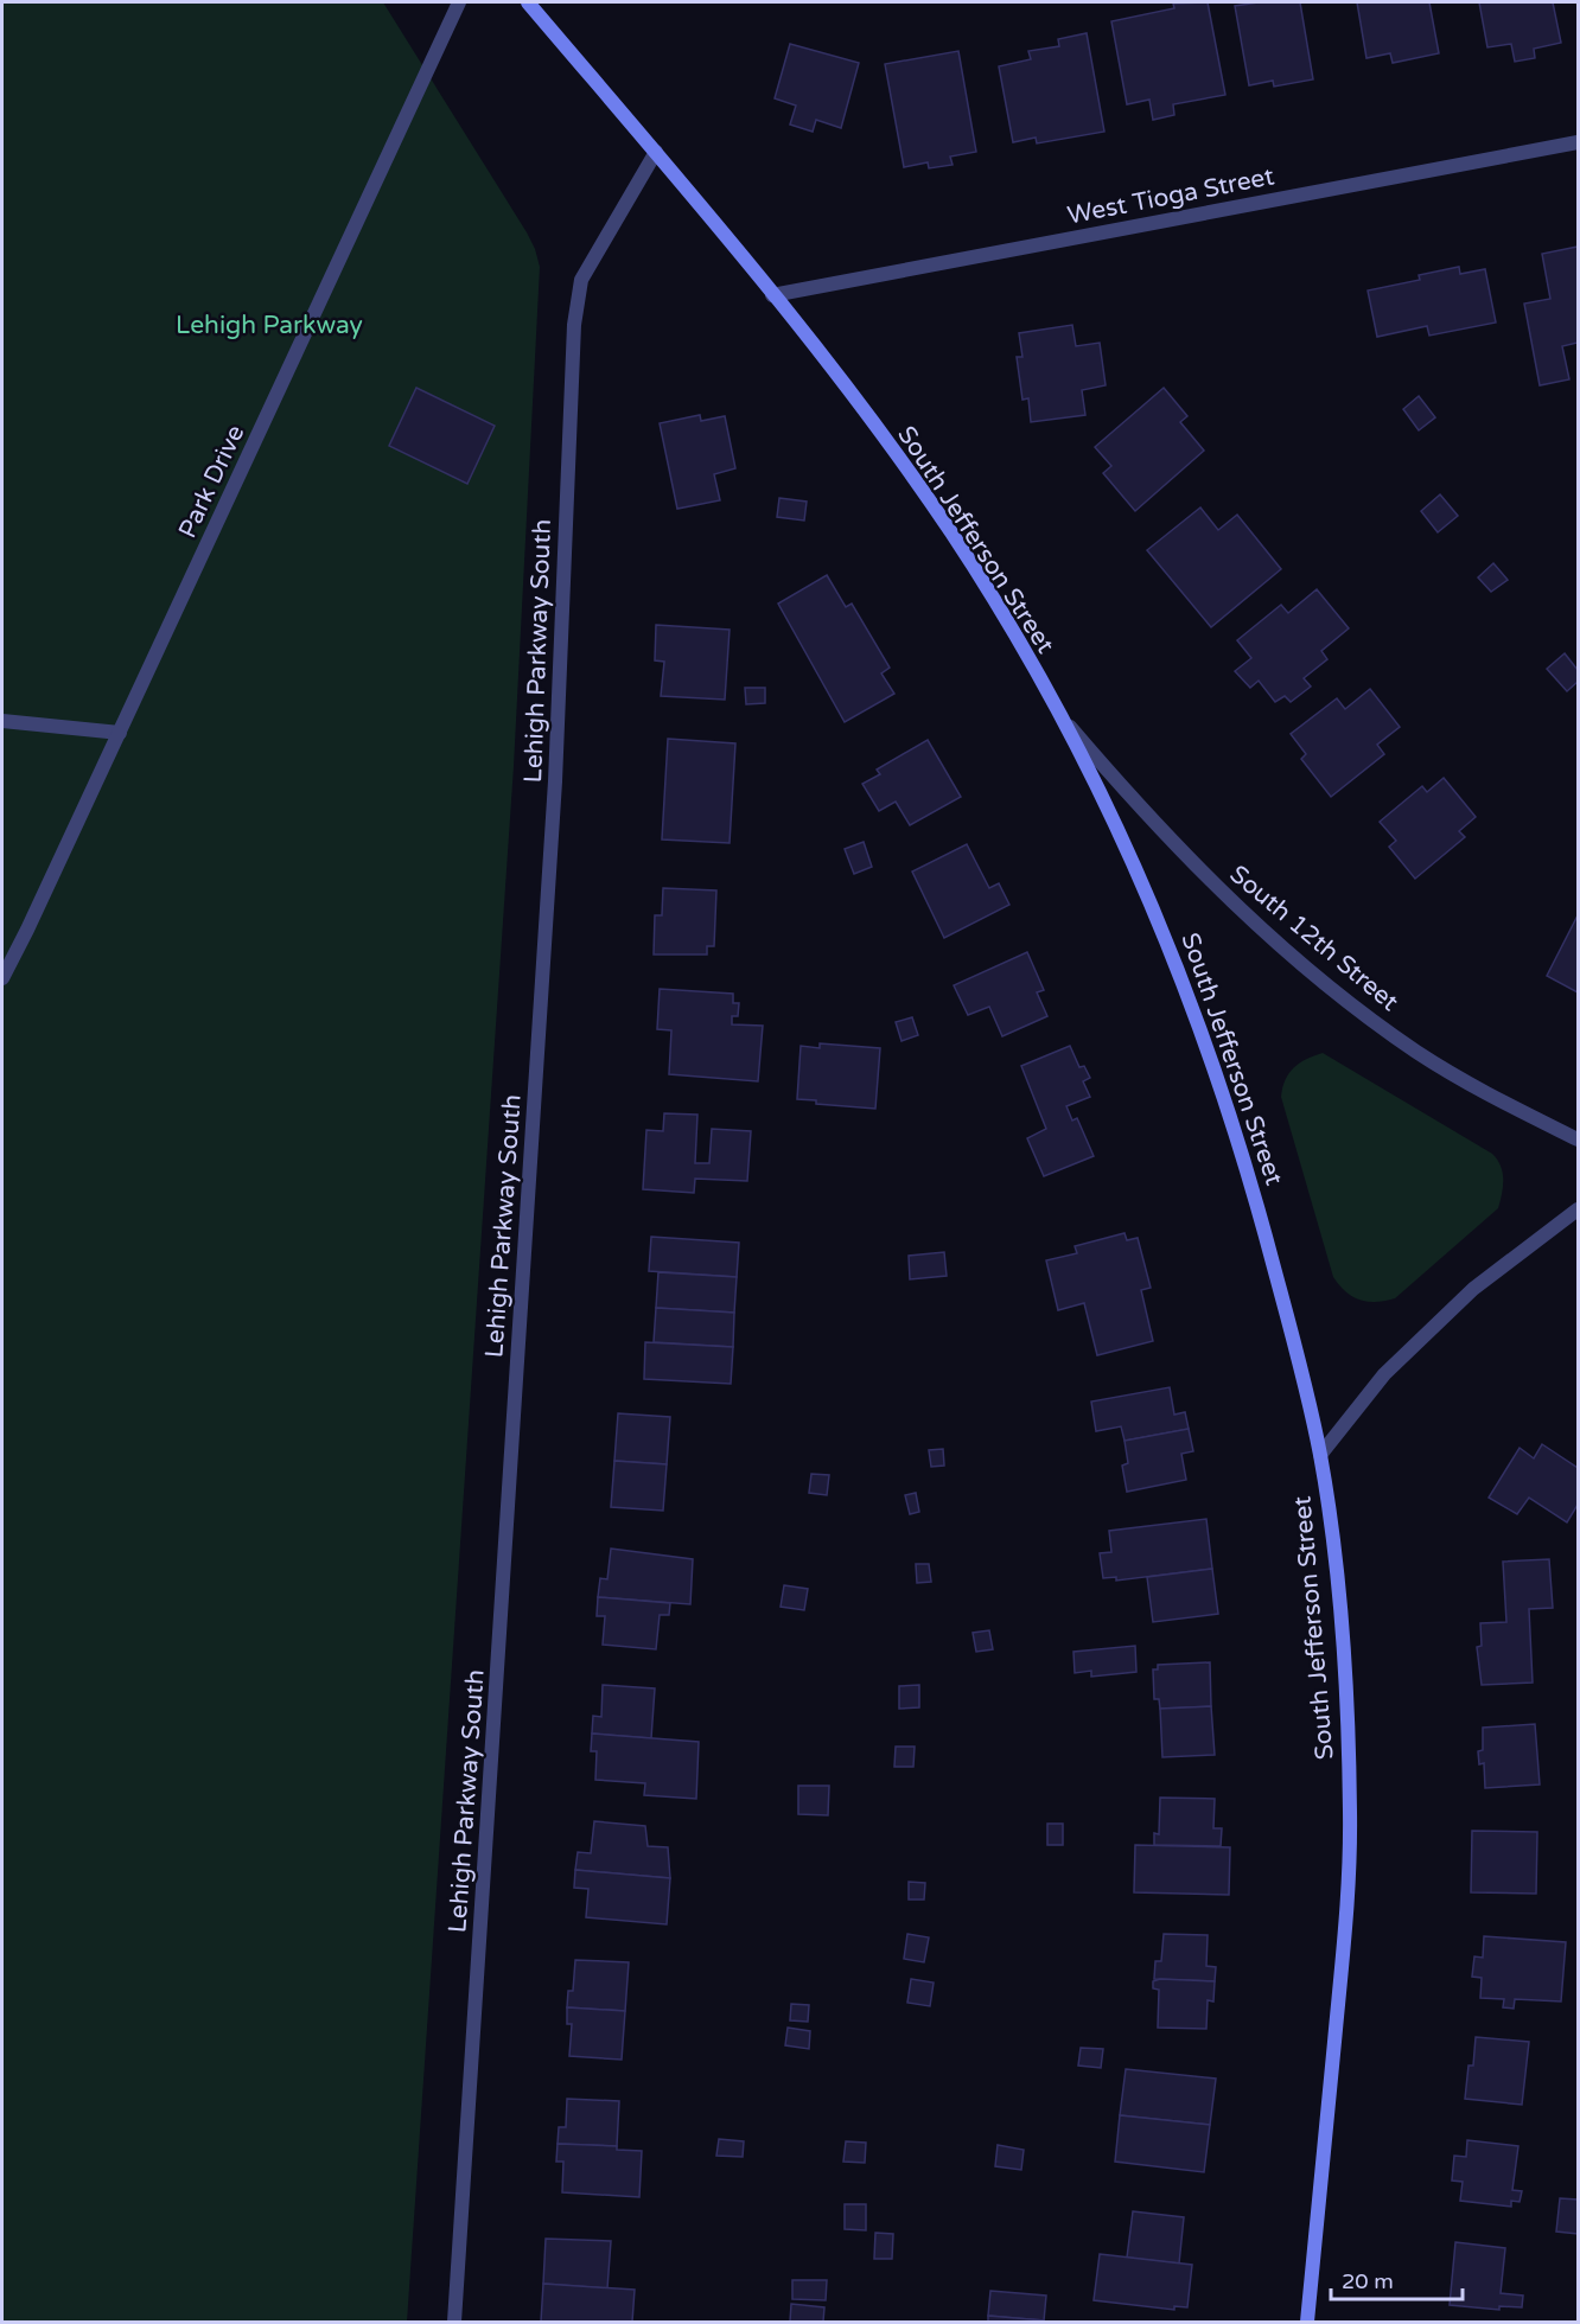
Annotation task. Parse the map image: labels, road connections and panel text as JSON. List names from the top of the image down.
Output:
{
  "streets": {
    "main road": ["South Jefferson Street"],
    "street": [
      "West Tioga Street",
      "Park Drive",
      "Lehigh Parkway South",
      "South 12th Street"
    ]
  },
  "crossings": [
    ["West Tioga Street", "South Jefferson Street"],
    ["South Jefferson Street", "Lehigh Parkway South"],
    ["South Jefferson Street", "South 12th Street"]
  ],
  "parks": ["Lehigh Parkway"],
  "scale_bar": "20 m"
}
